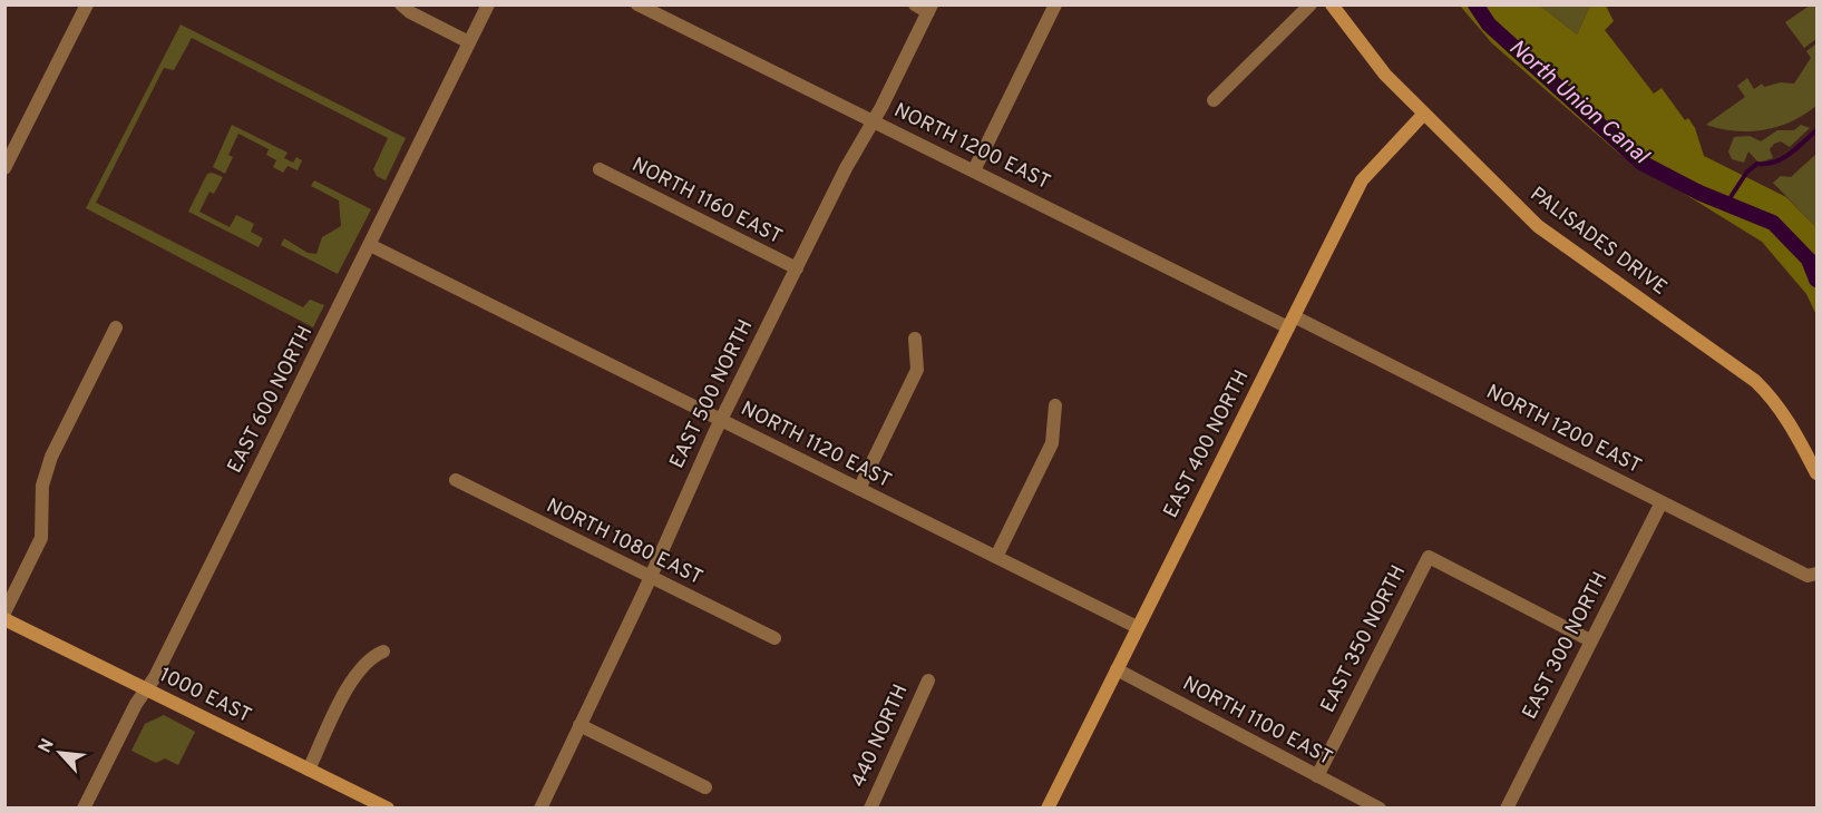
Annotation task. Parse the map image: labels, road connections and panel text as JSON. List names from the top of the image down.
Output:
{
  "streets": {
    "street": [
      "NORTH 1200 EAST",
      "NORTH 1160 EAST",
      "PALISADES DRIVE",
      "EAST 500 NORTH",
      "EAST 600 NORTH",
      "EAST 400 NORTH",
      "NORTH 1120 EAST",
      "NORTH 1080 EAST",
      "EAST 350 NORTH",
      "EAST 300 NORTH",
      "1000 EAST",
      "NORTH 1100 EAST",
      "440 NORTH"
    ]
  },
  "crossings": [
    ["NORTH 1200 EAST", "EAST 500 NORTH"],
    ["NORTH 1200 EAST", "EAST 400 NORTH"],
    ["NORTH 1200 EAST", "EAST 300 NORTH"],
    ["NORTH 1160 EAST", "EAST 500 NORTH"],
    ["PALISADES DRIVE", "EAST 400 NORTH"],
    ["EAST 500 NORTH", "NORTH 1120 EAST"],
    ["EAST 500 NORTH", "NORTH 1080 EAST"],
    ["EAST 600 NORTH", "NORTH 1120 EAST"],
    ["EAST 600 NORTH", "1000 EAST"],
    ["EAST 400 NORTH", "NORTH 1120 EAST"],
    ["EAST 400 NORTH", "NORTH 1100 EAST"],
    ["EAST 350 NORTH", "EAST 300 NORTH"],
    ["EAST 350 NORTH", "NORTH 1100 EAST"]
  ],
  "water": ["North Union Canal"],
  "north": "top left"
}
